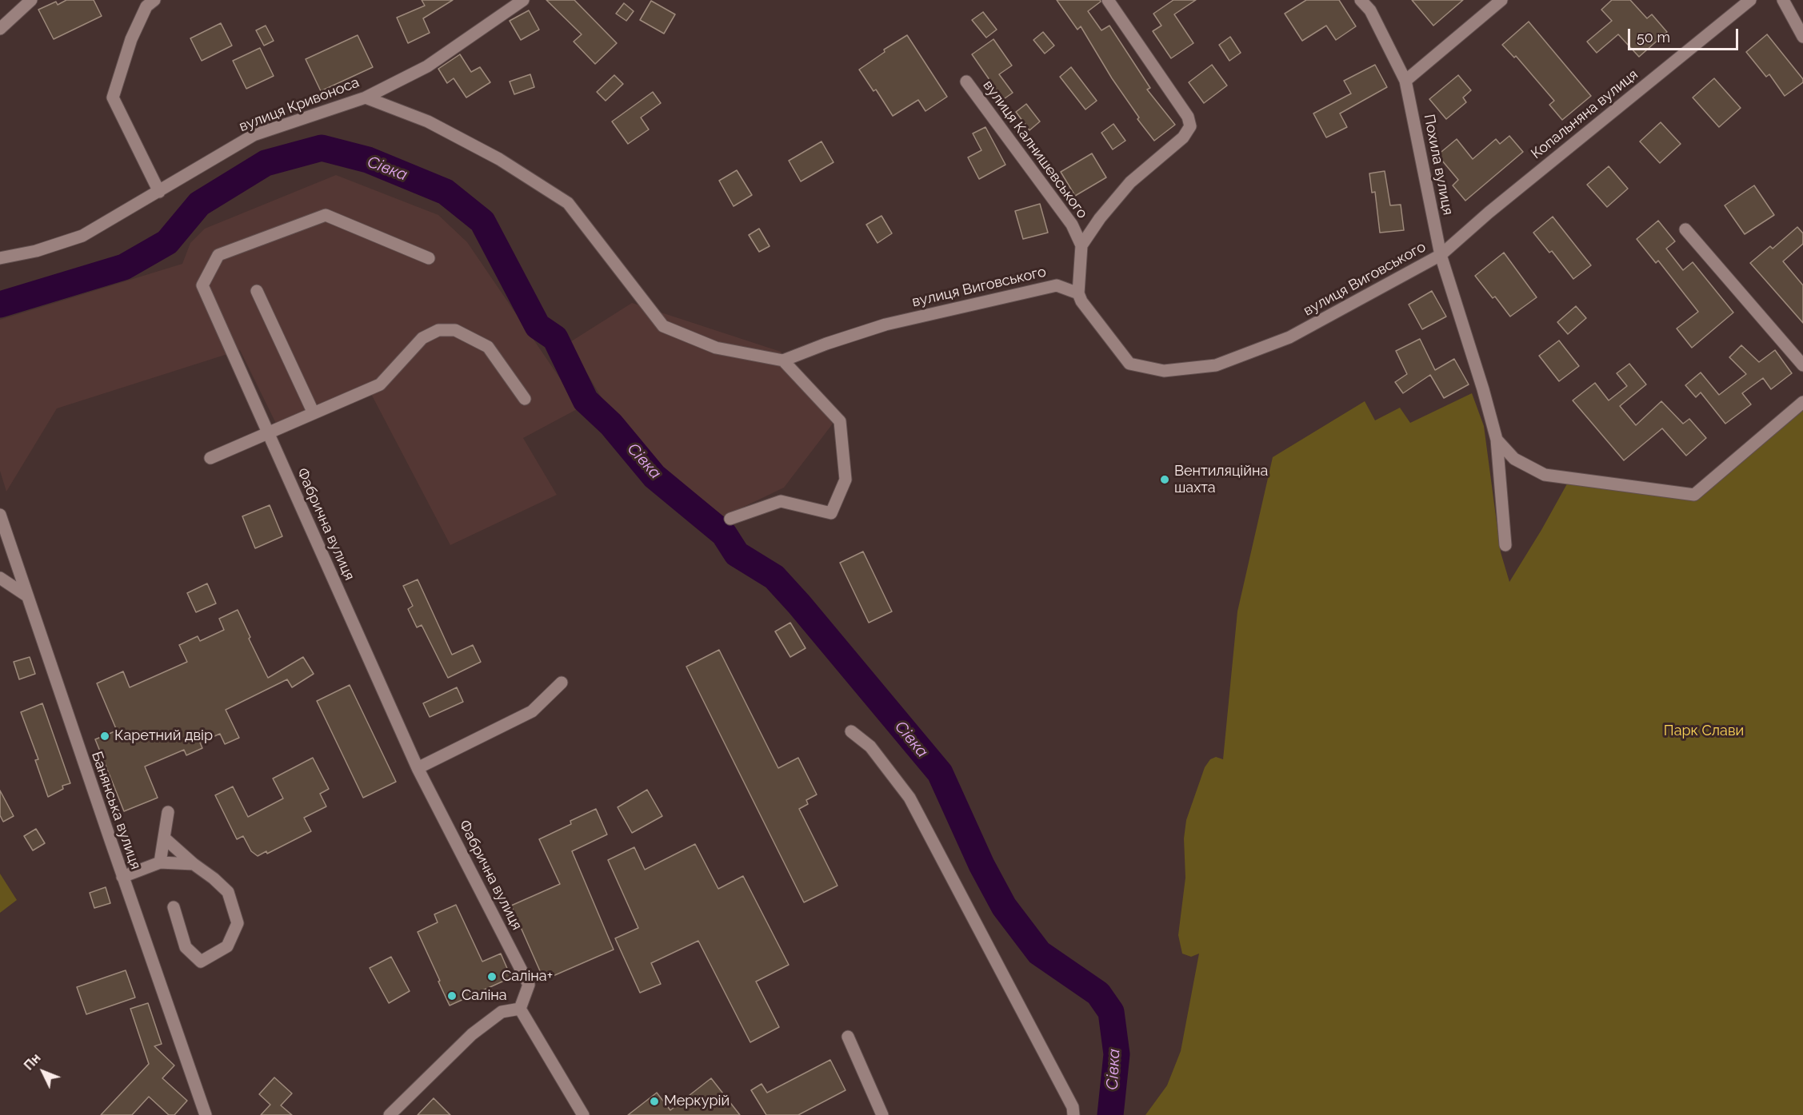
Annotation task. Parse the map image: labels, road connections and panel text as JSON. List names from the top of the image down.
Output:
{
  "streets": {
    "street": [
      "вулиця Кривоноса",
      "Копальняна вулиця",
      "вулиця Калнишевського",
      "Похила вулиця",
      "вулиця Виговського",
      "Фабрична вулиця",
      "Банянська вулиця"
    ]
  },
  "crossings": [
    ["Копальняна вулиця", "Похила вулиця"],
    ["Копальняна вулиця", "вулиця Виговського"],
    ["вулиця Калнишевського", "вулиця Виговського"],
    ["Похила вулиця", "вулиця Виговського"]
  ],
  "water": ["Сівка"],
  "parks": ["Парк Слави"],
  "places": [
    "Вентиляційна шахта",
    "Каретний двір",
    "Саліна+",
    "Саліна",
    "Меркурій"
  ],
  "scale_bar": "50 m",
  "north": "top left"
}
